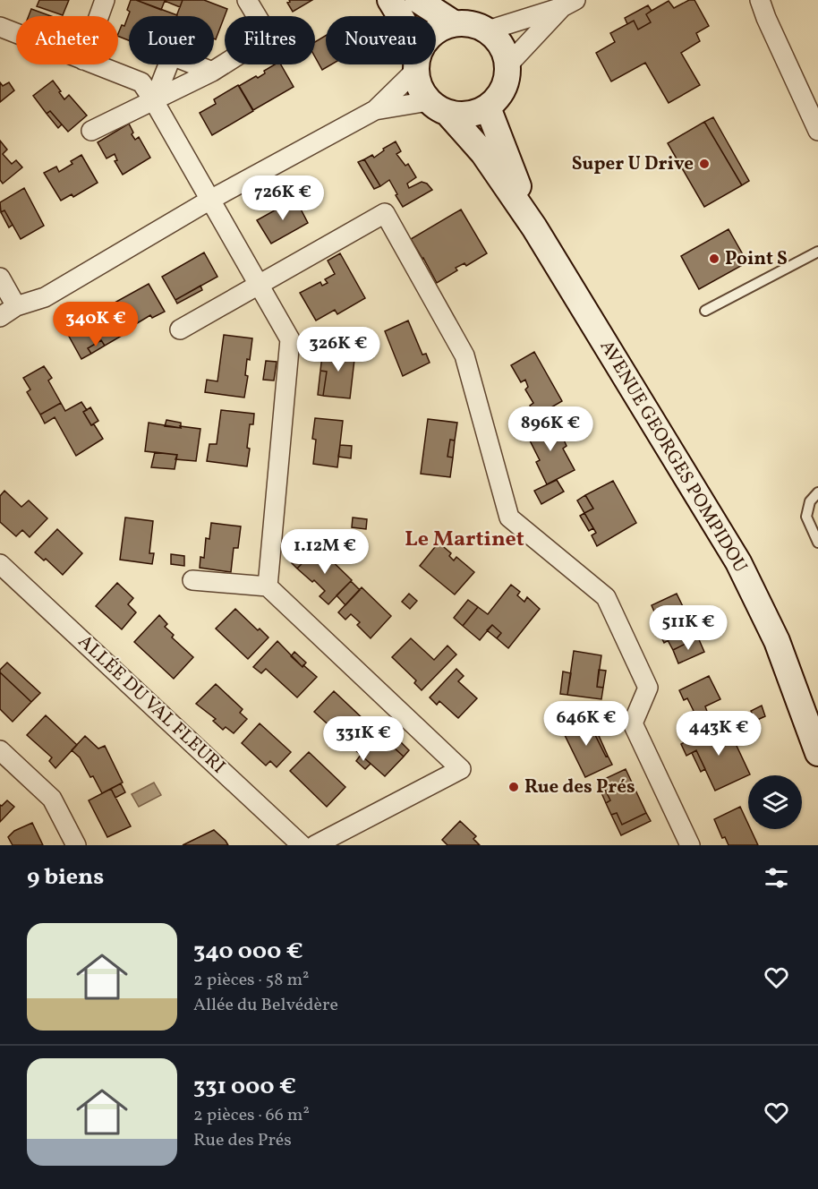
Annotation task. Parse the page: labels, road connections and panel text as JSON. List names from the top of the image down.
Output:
{
  "streets": {
    "main road": ["AVENUE GEORGES POMPIDOU"],
    "street": ["ALLÉE DU VAL FLEURI"]
  },
  "districts": ["Le Martinet"],
  "places": ["Super U Drive", "Point S", "Rue des Prés"],
  "page": {
    "chip": [
      "Acheter",
      "Louer",
      "Filtres",
      "Nouveau"
    ],
    "price": [
      "726K €",
      "340K €",
      "326K €",
      "896K €",
      "1.12M €",
      "511K €",
      "646K €",
      "443K €",
      "331K €"
    ],
    "heading": "9 biens",
    "list": [
      {
        "name": "340 000 €",
        "note": "2 pièces · 58 m² · Allée du Belvédère"
      },
      {
        "name": "331 000 €",
        "note": "2 pièces · 66 m² · Rue des Prés"
      }
    ]
  }
}
